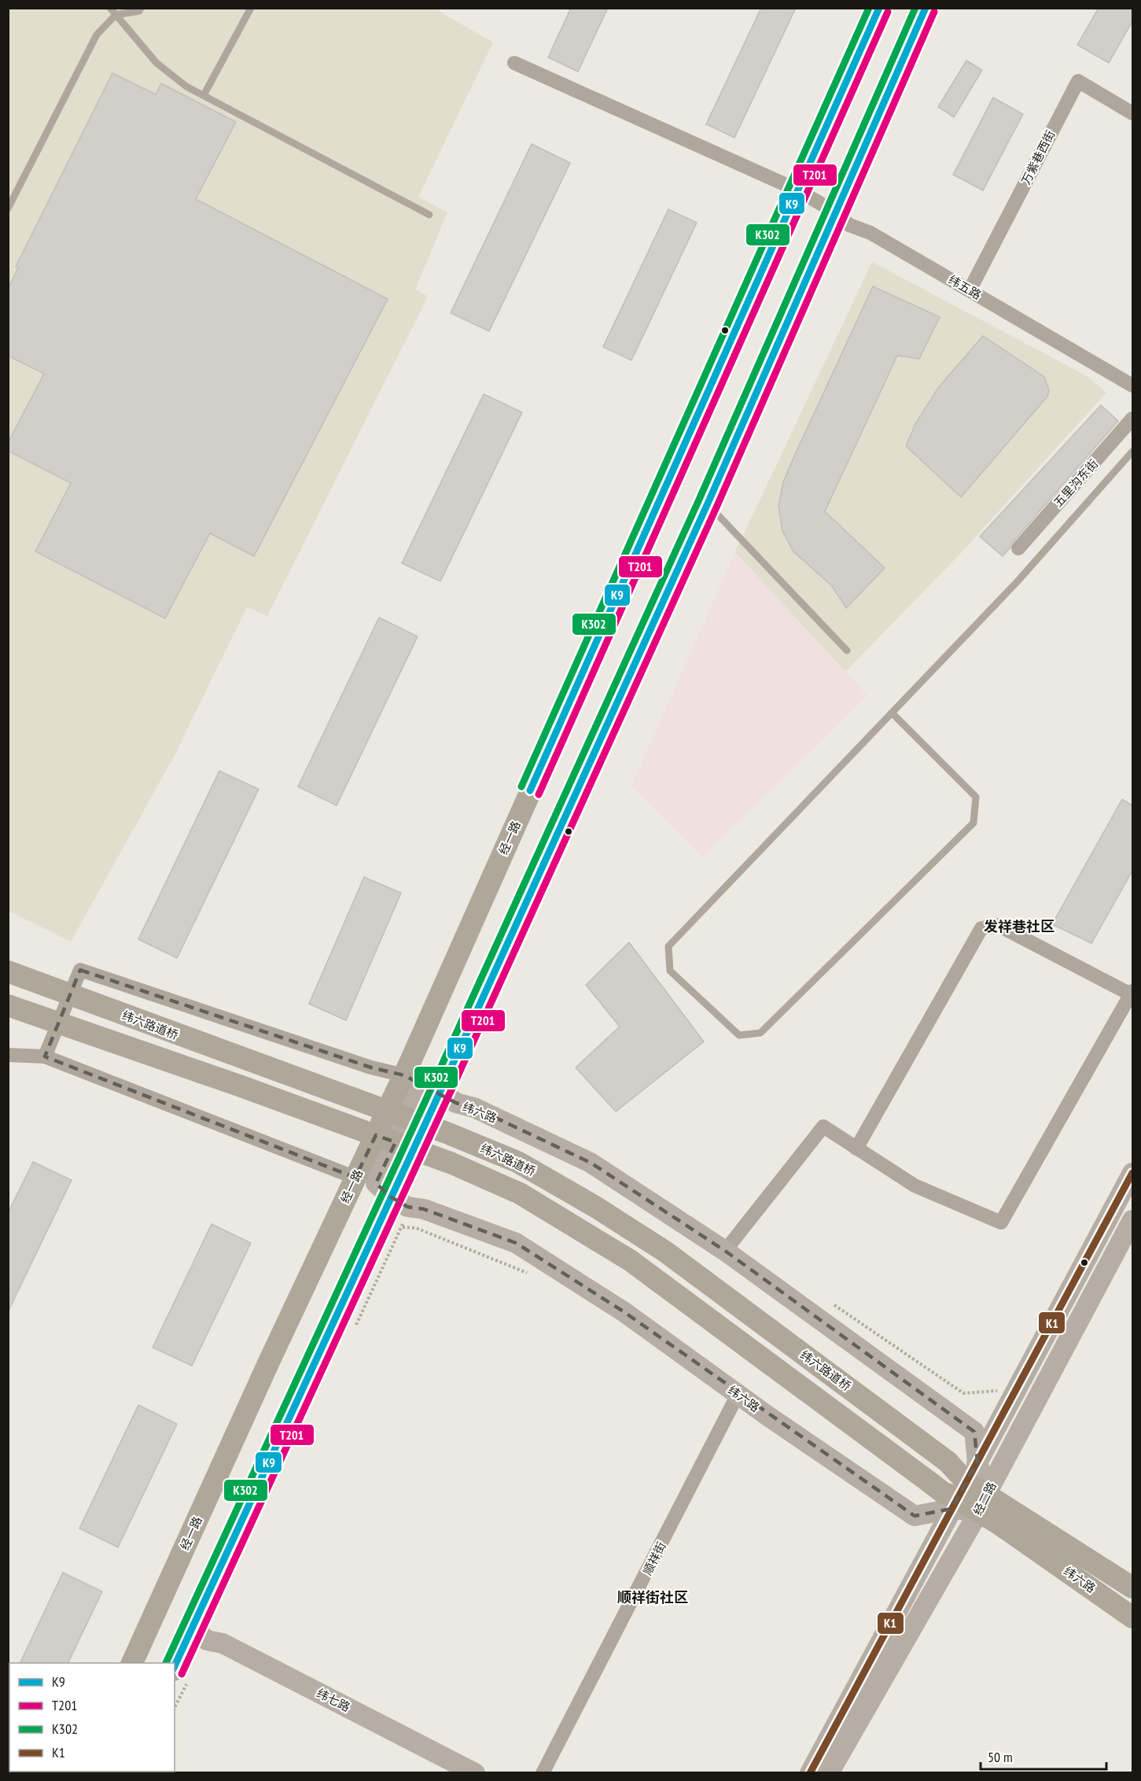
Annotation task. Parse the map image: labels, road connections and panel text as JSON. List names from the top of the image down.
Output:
{
  "streets": {
    "main road": ["经一路", "纬六路道桥", "纬六路"],
    "street": [
      "万紫巷西街",
      "纬五路",
      "五里沟东街",
      "经二路",
      "顺祥街",
      "纬七路"
    ]
  },
  "crossings": [
    ["万紫巷西街", "纬五路"],
    ["纬五路", "经一路"],
    ["经一路", "纬六路"],
    ["纬六路道桥", "纬六路"],
    ["纬六路", "经二路"],
    ["纬六路", "顺祥街"]
  ],
  "districts": ["发祥巷社区", "顺祥街社区"],
  "lines": [
    "transit line K9",
    "transit line K302",
    "transit line T201",
    "transit line K1"
  ],
  "legend": [
    "K9",
    "T201",
    "K302",
    "K1"
  ],
  "scale_bar": "50 m"
}
